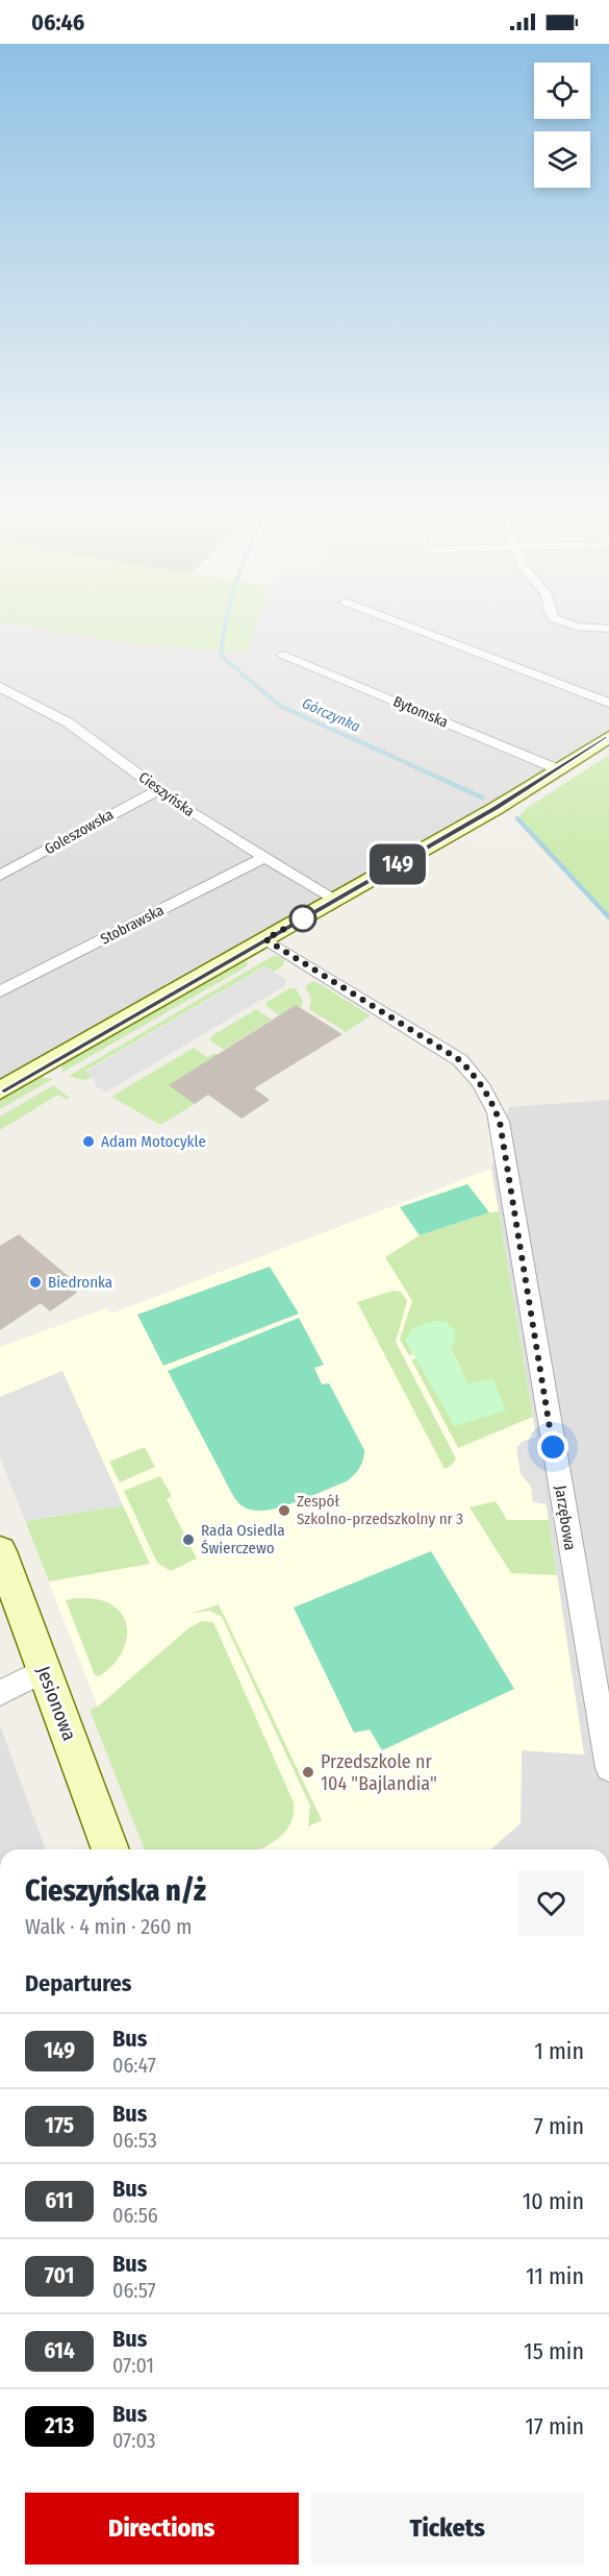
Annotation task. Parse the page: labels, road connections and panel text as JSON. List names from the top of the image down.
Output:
{
  "streets": {
    "street": [
      "Bytomska",
      "Cieszyńska",
      "Goleszowska",
      "Stobrawska",
      "Jarzębowa",
      "Jesionowa"
    ]
  },
  "crossings": [
    ["Cieszyńska", "Goleszowska"],
    ["Cieszyńska", "Stobrawska"]
  ],
  "water": ["Górczynka"],
  "places": [
    "Adam Motocykle",
    "Biedronka",
    "Zespół Szkolno-przedszkolny nr 3",
    "Rada Osiedla Świerczewo",
    "Przedszkole nr 104 \"Bajlandia\""
  ],
  "lines": ["bus line 149"],
  "page": {
    "status": "06:46",
    "on_map": "149",
    "heading": [
      ["Cieszyńska n/ż", "Walk · 4 min · 260 m"],
      "Departures"
    ],
    "list": [
      {
        "mark": "149",
        "name": "Bus",
        "note": "06:47",
        "value": "1 min"
      },
      {
        "mark": "175",
        "name": "Bus",
        "note": "06:53",
        "value": "7 min"
      },
      {
        "mark": "611",
        "name": "Bus",
        "note": "06:56",
        "value": "10 min"
      },
      {
        "mark": "701",
        "name": "Bus",
        "note": "06:57",
        "value": "11 min"
      },
      {
        "mark": "614",
        "name": "Bus",
        "note": "07:01",
        "value": "15 min"
      },
      {
        "mark": "213",
        "name": "Bus",
        "note": "07:03",
        "value": "17 min"
      }
    ],
    "buttons": ["Directions", "Tickets"]
  }
}
